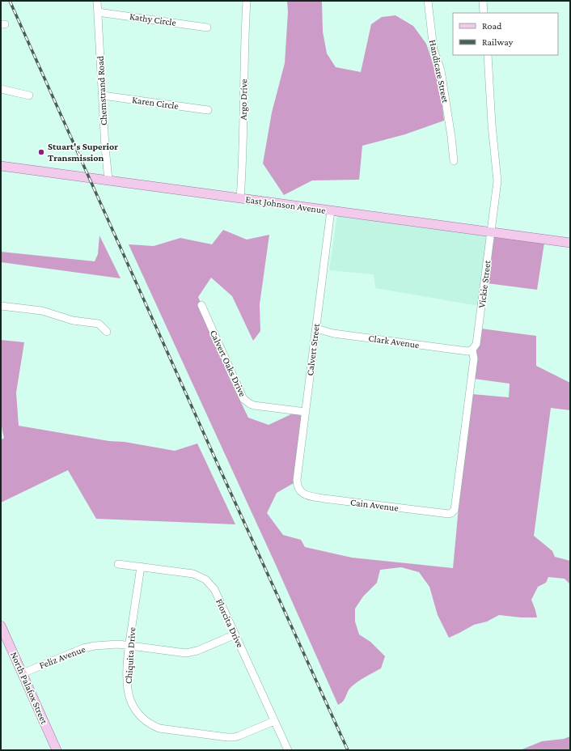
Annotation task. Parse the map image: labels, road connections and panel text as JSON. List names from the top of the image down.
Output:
{
  "streets": {
    "main road": ["East Johnson Avenue", "North Palafox Street"],
    "street": [
      "Kathy Circle",
      "Handicare Street",
      "Chemstrand Road",
      "Argo Drive",
      "Karen Circle",
      "Vickie Street",
      "Clark Avenue",
      "Calvert Street",
      "Calvert Oaks Drive",
      "Cain Avenue",
      "Florcita Drive",
      "Chiquita Drive",
      "Feliz Avenue"
    ]
  },
  "crossings": [
    ["Kathy Circle", "Chemstrand Road"],
    ["Chemstrand Road", "Karen Circle"],
    ["Chemstrand Road", "East Johnson Avenue"],
    ["Argo Drive", "East Johnson Avenue"],
    ["East Johnson Avenue", "Vickie Street"],
    ["East Johnson Avenue", "Calvert Street"],
    ["Vickie Street", "Clark Avenue"],
    ["Vickie Street", "Cain Avenue"],
    ["Clark Avenue", "Calvert Street"],
    ["Calvert Street", "Calvert Oaks Drive"],
    ["Calvert Street", "Cain Avenue"],
    ["Florcita Drive", "Chiquita Drive"],
    ["Florcita Drive", "Feliz Avenue"],
    ["Chiquita Drive", "Feliz Avenue"],
    ["Feliz Avenue", "North Palafox Street"]
  ],
  "places": ["Stuart's Superior Transmission"],
  "legend": ["Road", "Railway"]
}
